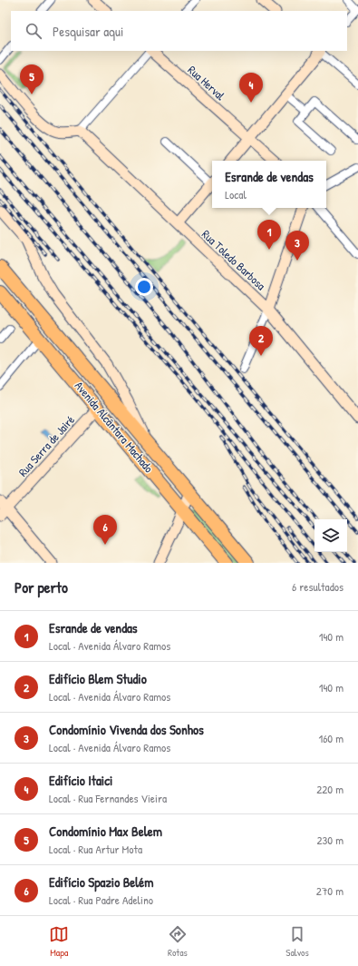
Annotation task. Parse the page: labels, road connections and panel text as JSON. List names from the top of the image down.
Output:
{
  "streets": {
    "highway": ["Avenida Alcântara Machado"],
    "street": ["Rua Herval", "Rua Toledo Barbosa", "Rua Serra de Jairé"]
  },
  "crossings": [
    ["Avenida Alcântara Machado", "Rua Serra de Jairé"]
  ],
  "page": {
    "search": "Pesquisar aqui",
    "pins": [
      "5",
      "4",
      "1",
      "3",
      "2",
      "6"
    ],
    "popup": ["Esrande de vendas", "Local"],
    "heading": ["Por perto", "6 resultados"],
    "list": [
      {
        "mark": "1",
        "name": "Esrande de vendas",
        "note": "Local · Avenida Álvaro Ramos",
        "value": "140 m"
      },
      {
        "mark": "2",
        "name": "Edifício Blem Studio",
        "note": "Local · Avenida Álvaro Ramos",
        "value": "140 m"
      },
      {
        "mark": "3",
        "name": "Condomínio Vivenda dos Sonhos",
        "note": "Local · Avenida Álvaro Ramos",
        "value": "160 m"
      },
      {
        "mark": "4",
        "name": "Edifício Itaici",
        "note": "Local · Rua Fernandes Vieira",
        "value": "220 m"
      },
      {
        "mark": "5",
        "name": "Condomínio Max Belem",
        "note": "Local · Rua Artur Mota",
        "value": "230 m"
      },
      {
        "mark": "6",
        "name": "Edifício Spazio Belém",
        "note": "Local · Rua Padre Adelino",
        "value": "270 m"
      }
    ],
    "nav": ["Mapa", "Rotas", "Salvos"]
  }
}
